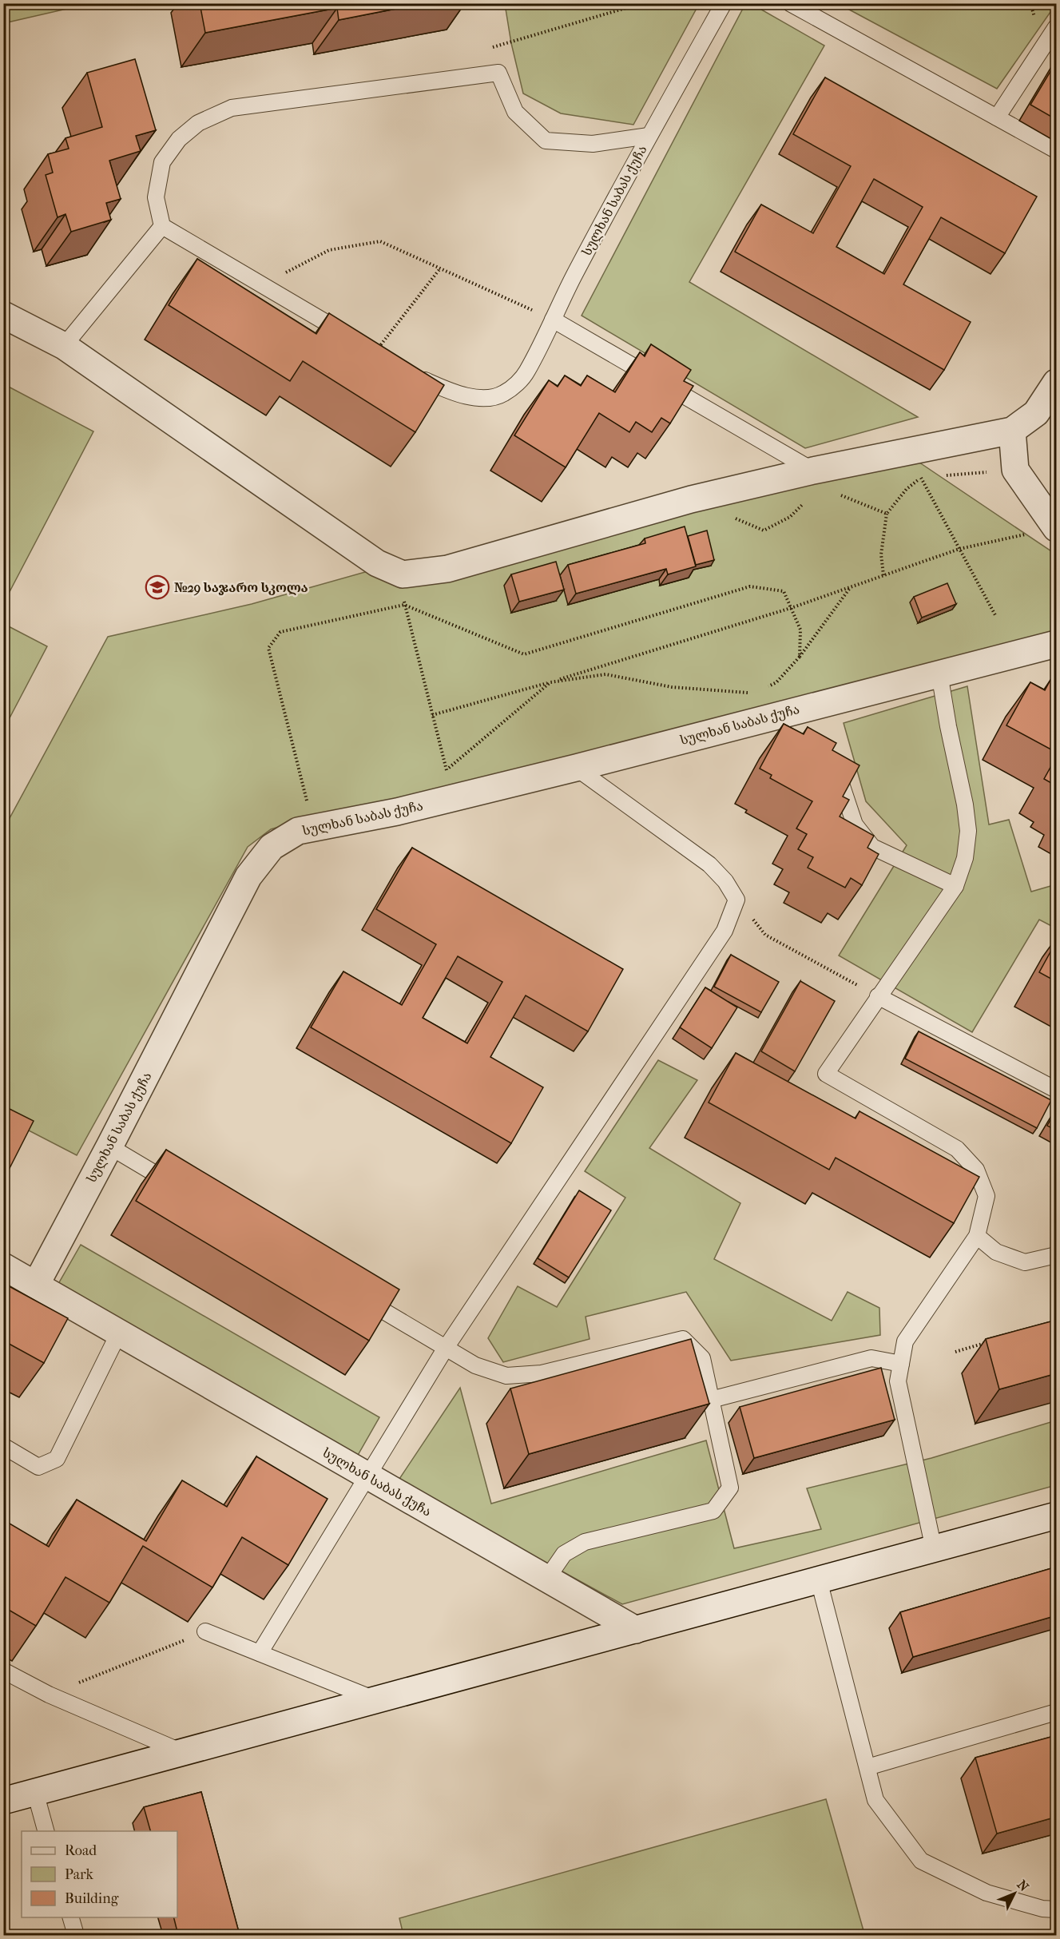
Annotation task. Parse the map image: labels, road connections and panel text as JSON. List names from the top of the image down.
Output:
{
  "streets": {
    "street": ["სულხან საბას ქუჩა"]
  },
  "places": {
    "school or university": ["№29 საჯარო სკოლა"]
  },
  "legend": ["Road", "Park", "Building"],
  "north": "top right"
}
